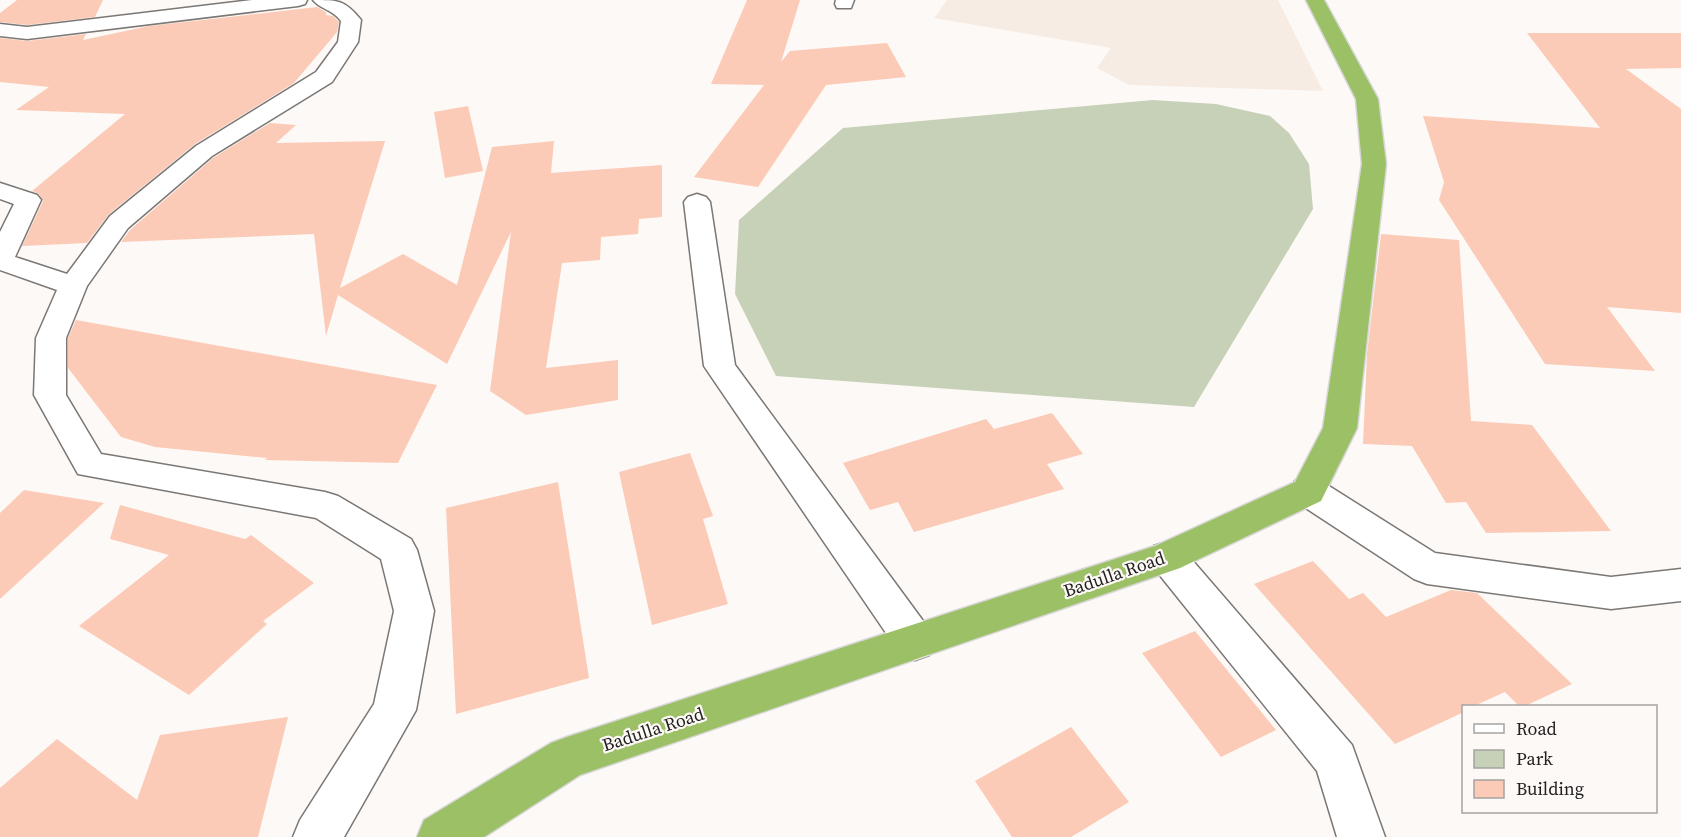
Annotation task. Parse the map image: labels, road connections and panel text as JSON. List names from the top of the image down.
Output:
{
  "streets": {
    "highway": ["Badulla Road"]
  },
  "legend": ["Road", "Park", "Building"]
}
